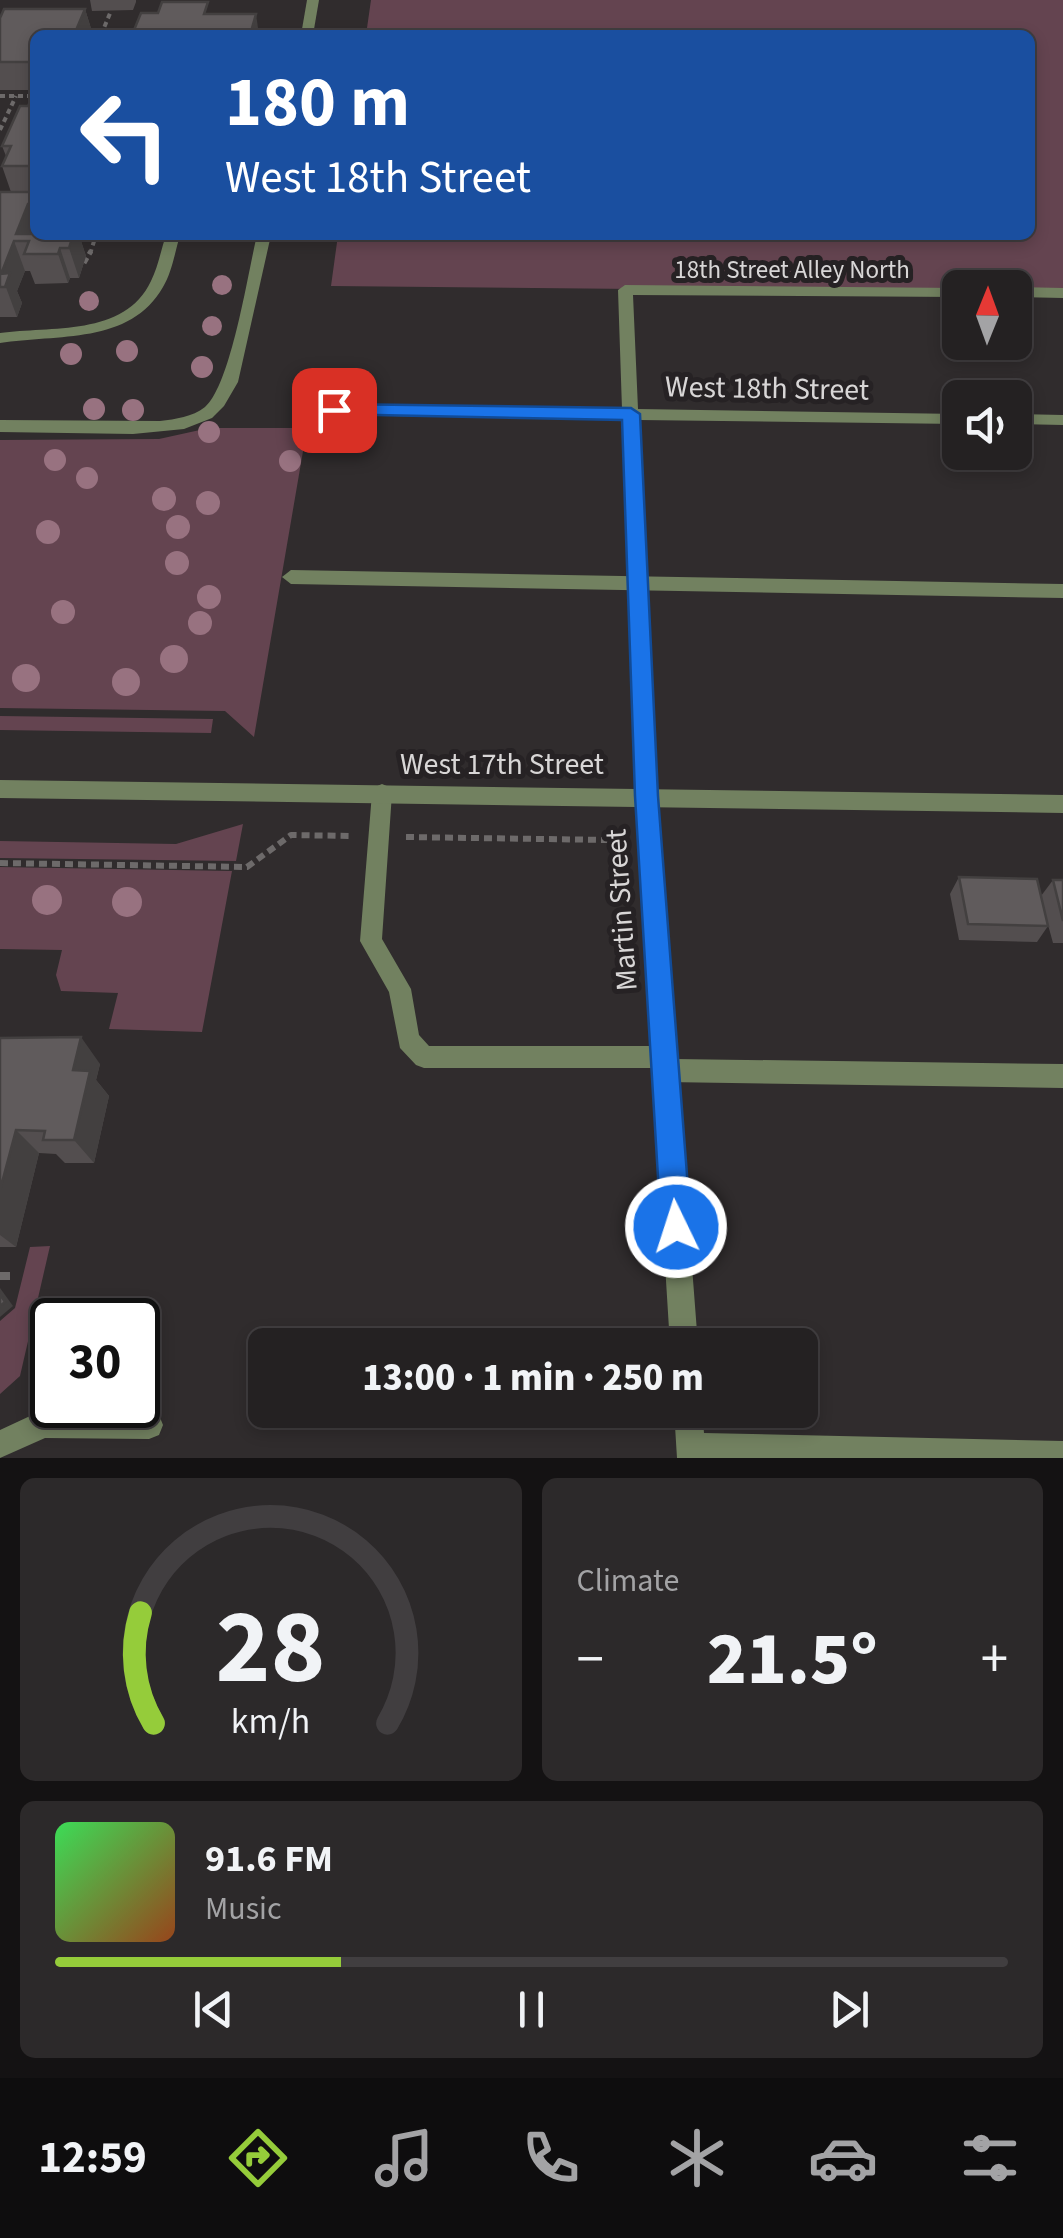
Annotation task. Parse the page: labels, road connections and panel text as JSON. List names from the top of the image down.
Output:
{
  "streets": {
    "street": [
      "18th Street Alley North",
      "West 18th Street",
      "West 17th Street",
      "Martin Street"
    ]
  },
  "crossings": [
    ["18th Street Alley North", "Martin Street"],
    ["West 18th Street", "Martin Street"],
    ["West 17th Street", "Martin Street"]
  ],
  "north": "top",
  "page": {
    "turn": ["180 m", "West 18th Street"],
    "limit": "30",
    "trip": "13:00 · 1 min · 250 m",
    "tile": "Climate",
    "heat": ["−", "21.5°", "+"],
    "song": ["91.6 FM", "Music"],
    "tabs": "12:59",
    "gauge": ["28", "km/h"]
  }
}
